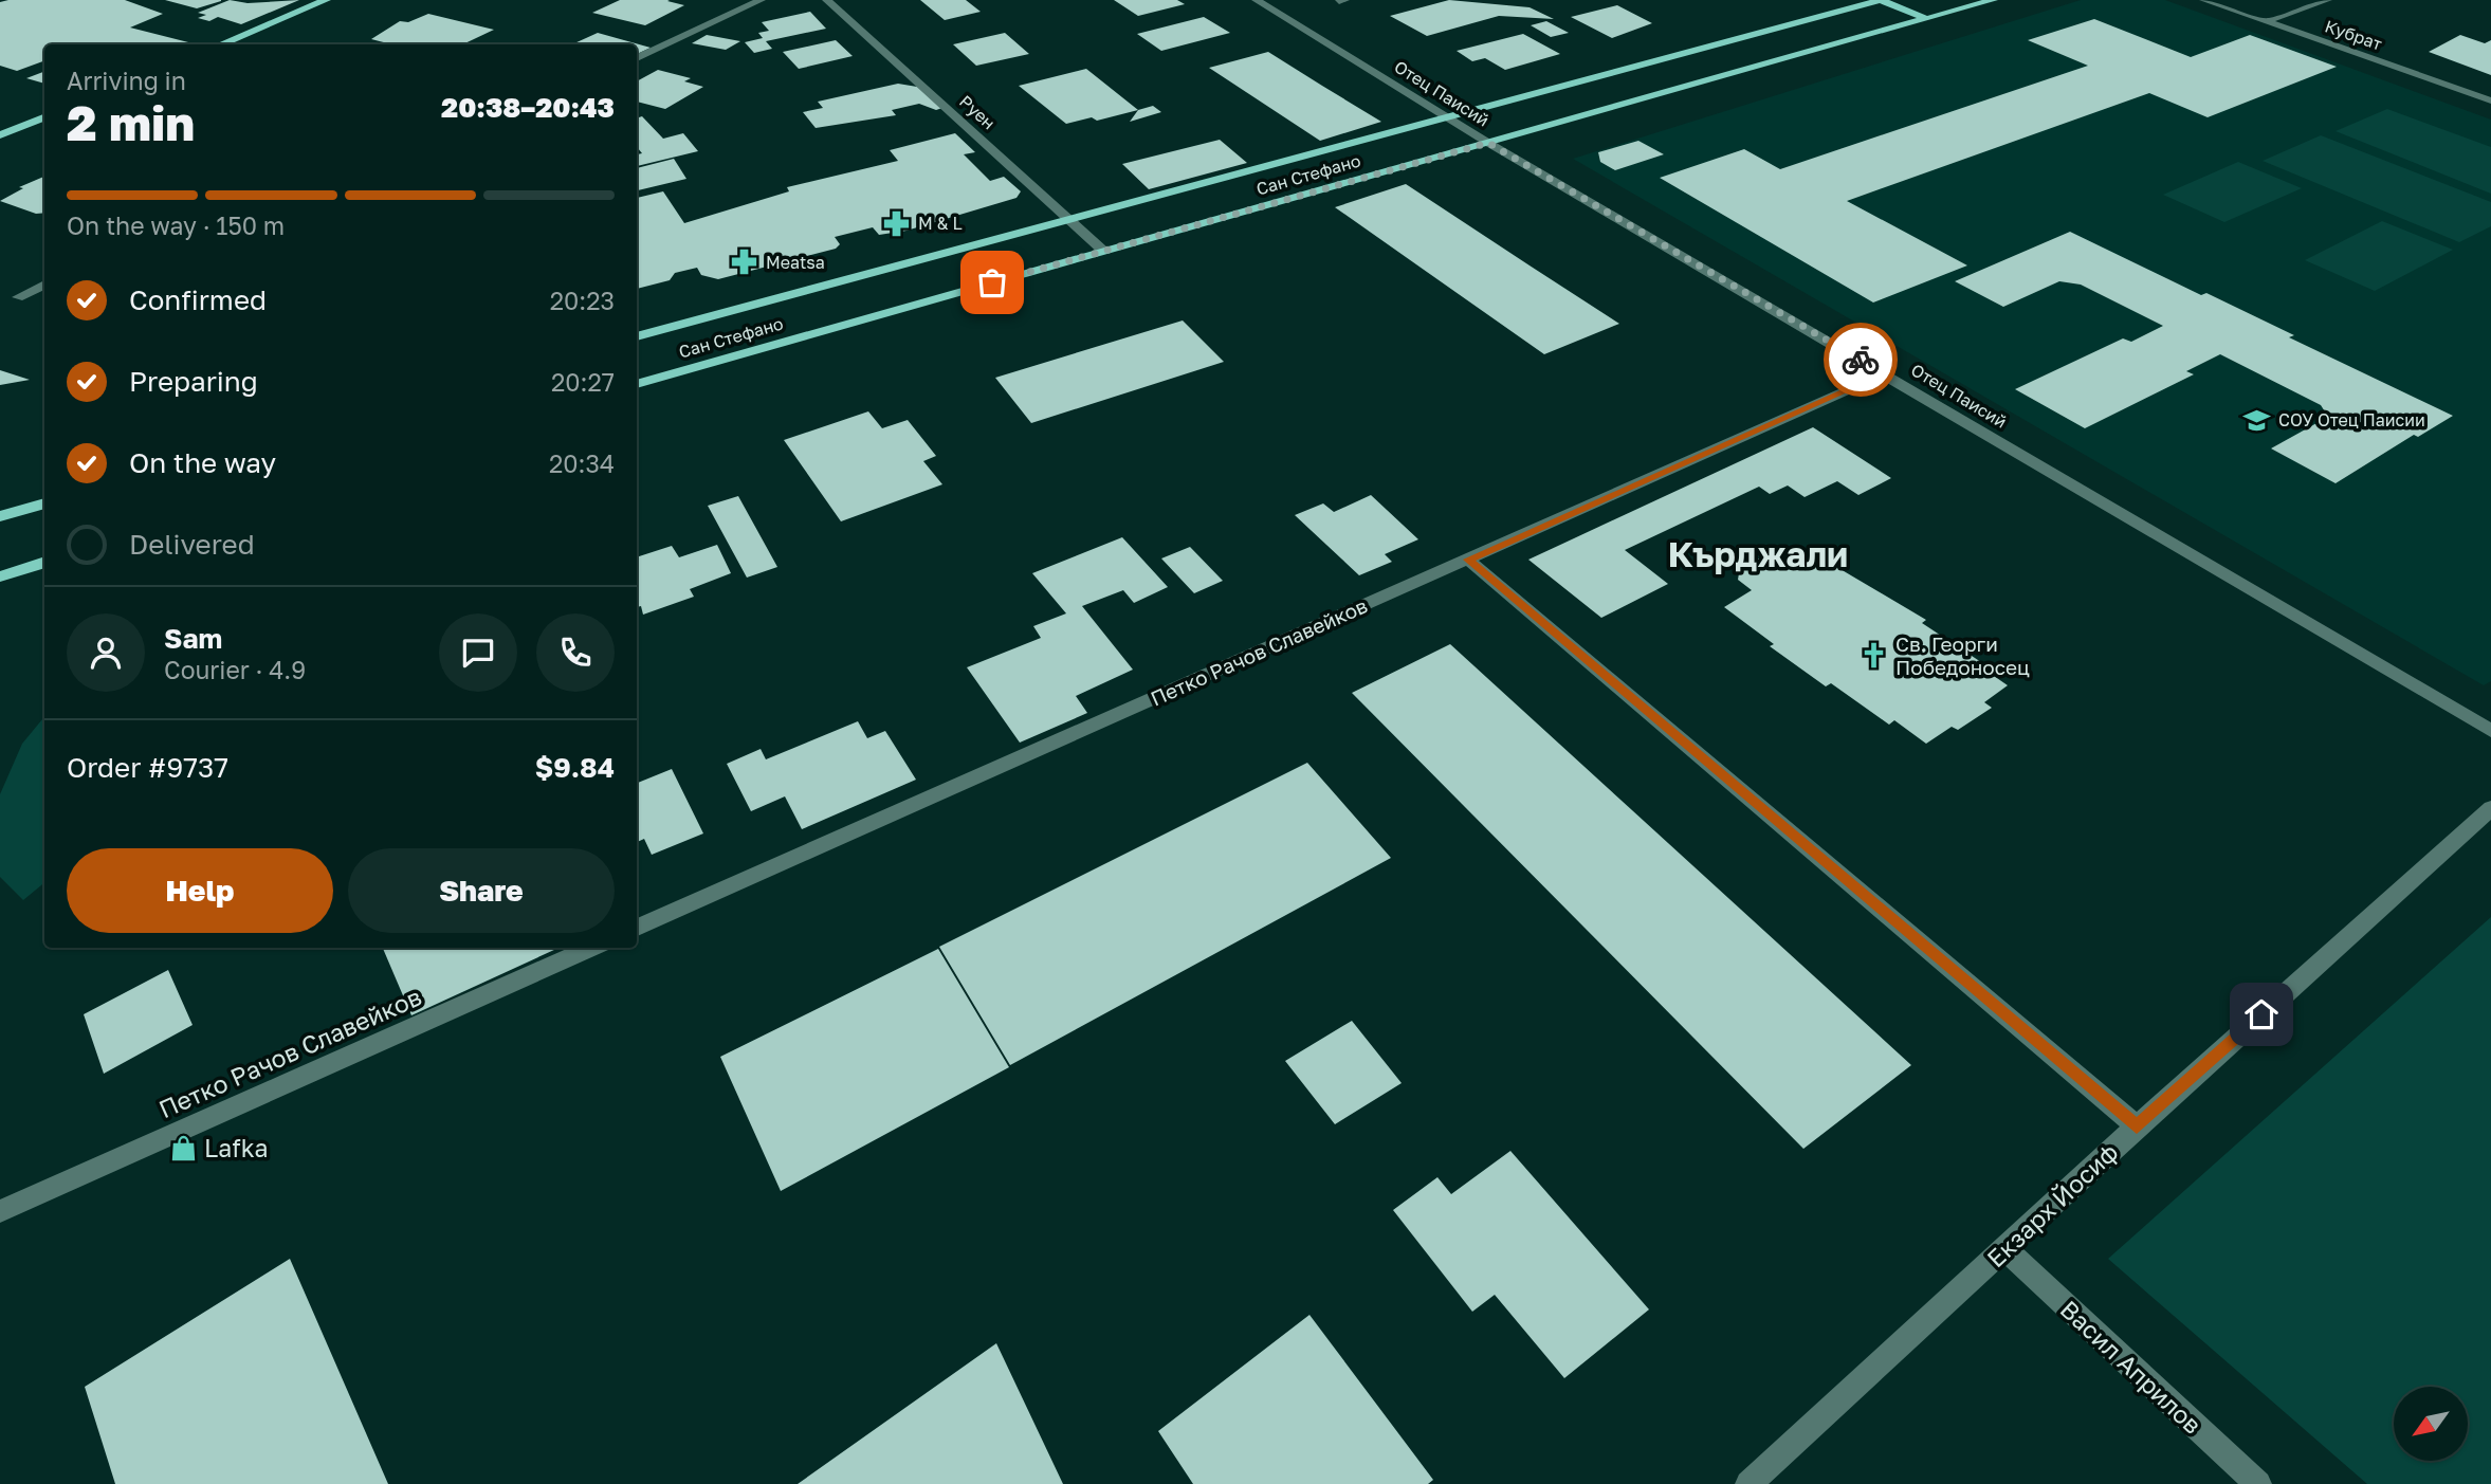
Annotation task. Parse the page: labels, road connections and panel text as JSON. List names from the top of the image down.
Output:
{
  "streets": {
    "main road": ["Сан Стефано"],
    "street": [
      "Кубрат",
      "Отец Паисий",
      "Руен",
      "Петко Рачов Славейков",
      "Екзарх Йосиф",
      "Васил Априлов"
    ]
  },
  "crossings": [
    ["Отец Паисий", "Сан Стефано"],
    ["Отец Паисий", "Петко Рачов Славейков"],
    ["Руен", "Сан Стефано"],
    ["Екзарх Йосиф", "Васил Априлов"]
  ],
  "districts": ["Кърджали"],
  "places": {
    "pharmacy": ["M & L", "Meatsa"],
    "school or university": ["СОУ Отец Паисии"],
    "church": ["Св. Георги Победоносец"],
    "shop": ["Lafka"]
  },
  "north": "bottom left",
  "page": {
    "heading": ["2 min", "Arriving in", "20:38–20:43"],
    "panel": [
      "Sam",
      "Courier · 4.9",
      "Order #9737",
      "$9.84"
    ],
    "bar": "On the way · 150 m",
    "list": [
      ["Confirmed", "20:23"],
      ["Preparing", "20:27"],
      ["On the way", "20:34"],
      "Delivered"
    ],
    "buttons": ["Help", "Share"]
  }
}
